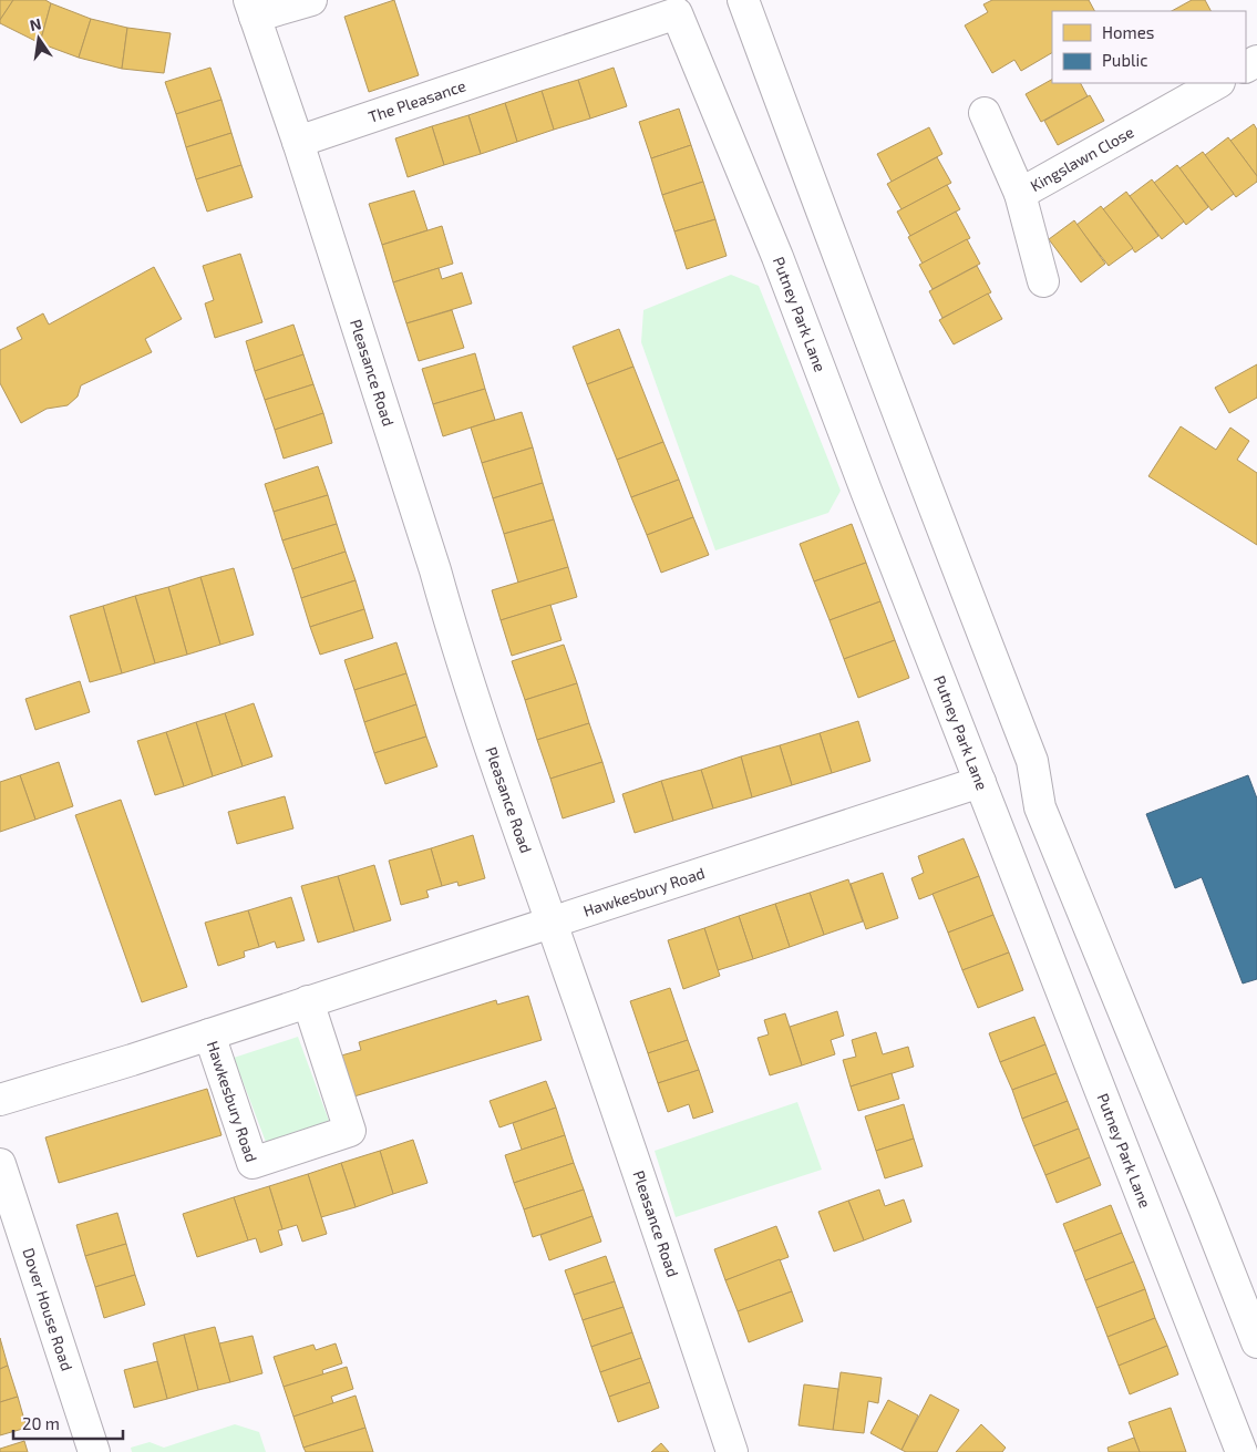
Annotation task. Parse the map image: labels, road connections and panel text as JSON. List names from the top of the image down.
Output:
{
  "streets": {
    "street": [
      "The Pleasance",
      "Kingslawn Close",
      "Putney Park Lane",
      "Pleasance Road",
      "Hawkesbury Road",
      "Dover House Road"
    ]
  },
  "crossings": [
    ["The Pleasance", "Putney Park Lane"],
    ["The Pleasance", "Pleasance Road"],
    ["Putney Park Lane", "Hawkesbury Road"],
    ["Pleasance Road", "Hawkesbury Road"]
  ],
  "legend": ["Homes", "Public"],
  "scale_bar": "20 m",
  "north": "top"
}
